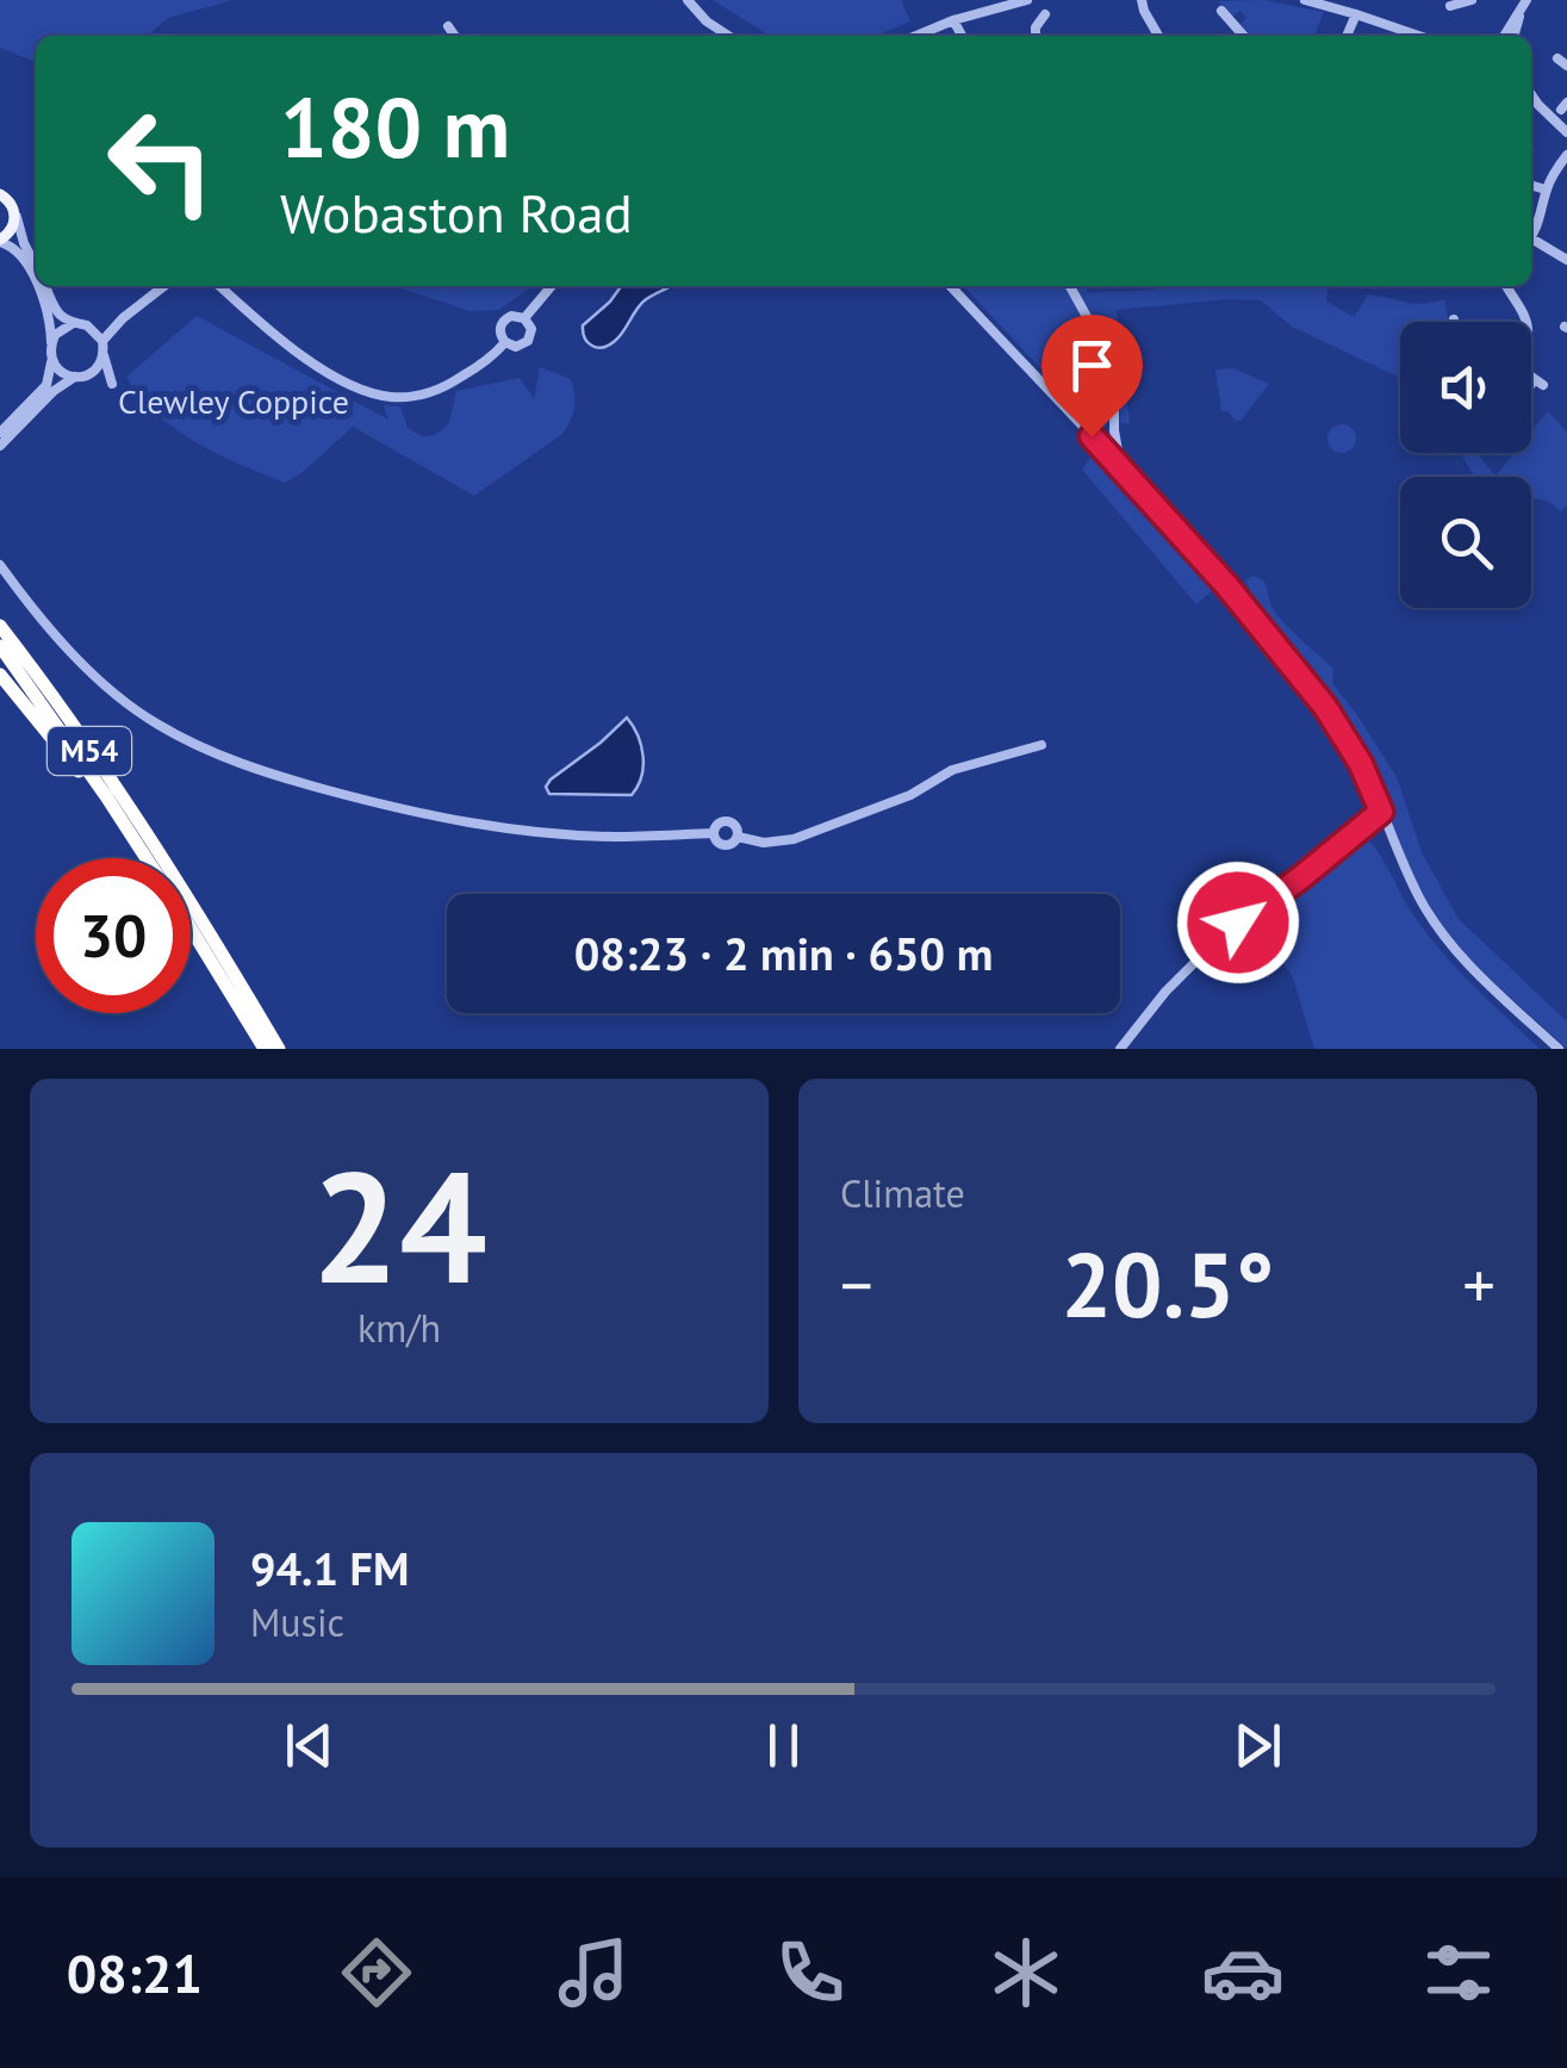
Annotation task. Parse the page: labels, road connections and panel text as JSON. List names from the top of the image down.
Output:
{
  "streets": {
    "highway": ["M54"]
  },
  "parks": ["Clewley Coppice"],
  "page": {
    "turn": ["180 m", "Wobaston Road"],
    "limit": "30",
    "trip": "08:23 · 2 min · 650 m",
    "tile": [
      ["24", "km/h"],
      "Climate"
    ],
    "heat": ["−", "20.5°", "+"],
    "song": ["94.1 FM", "Music"],
    "tabs": "08:21"
  }
}
